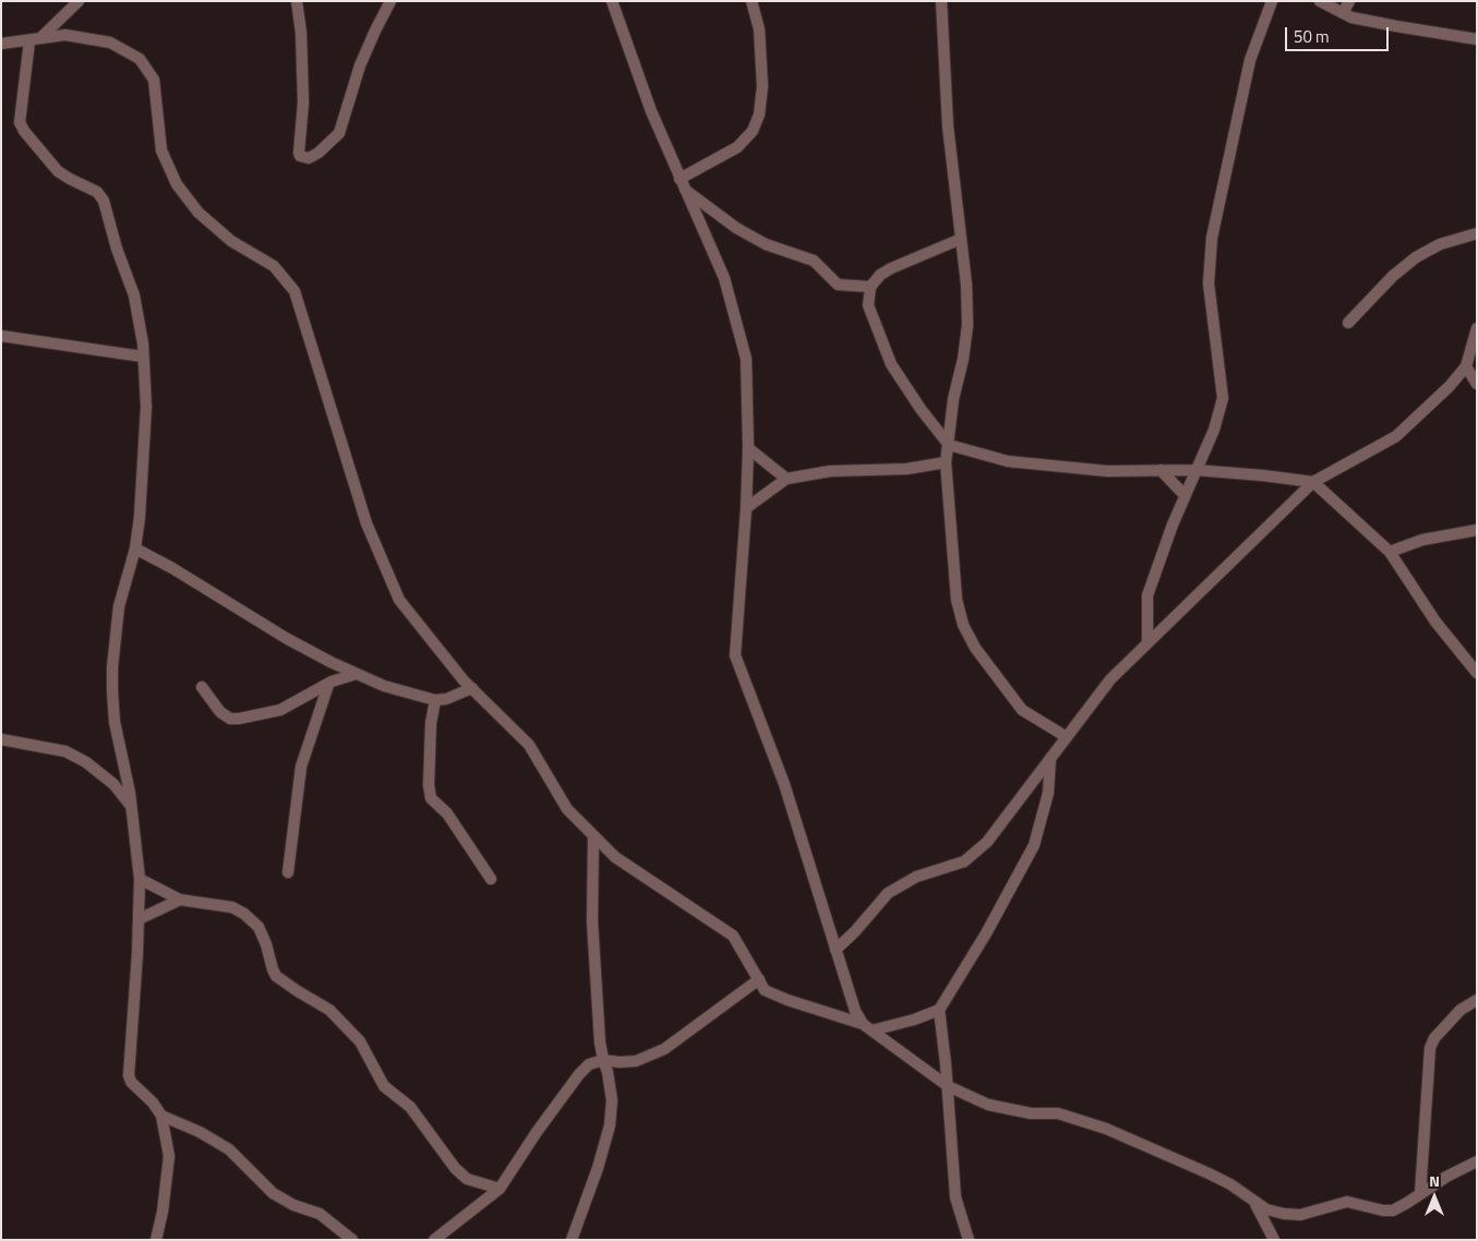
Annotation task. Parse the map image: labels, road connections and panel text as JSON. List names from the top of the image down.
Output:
{
  "scale_bar": "50 m",
  "north": "top"
}
